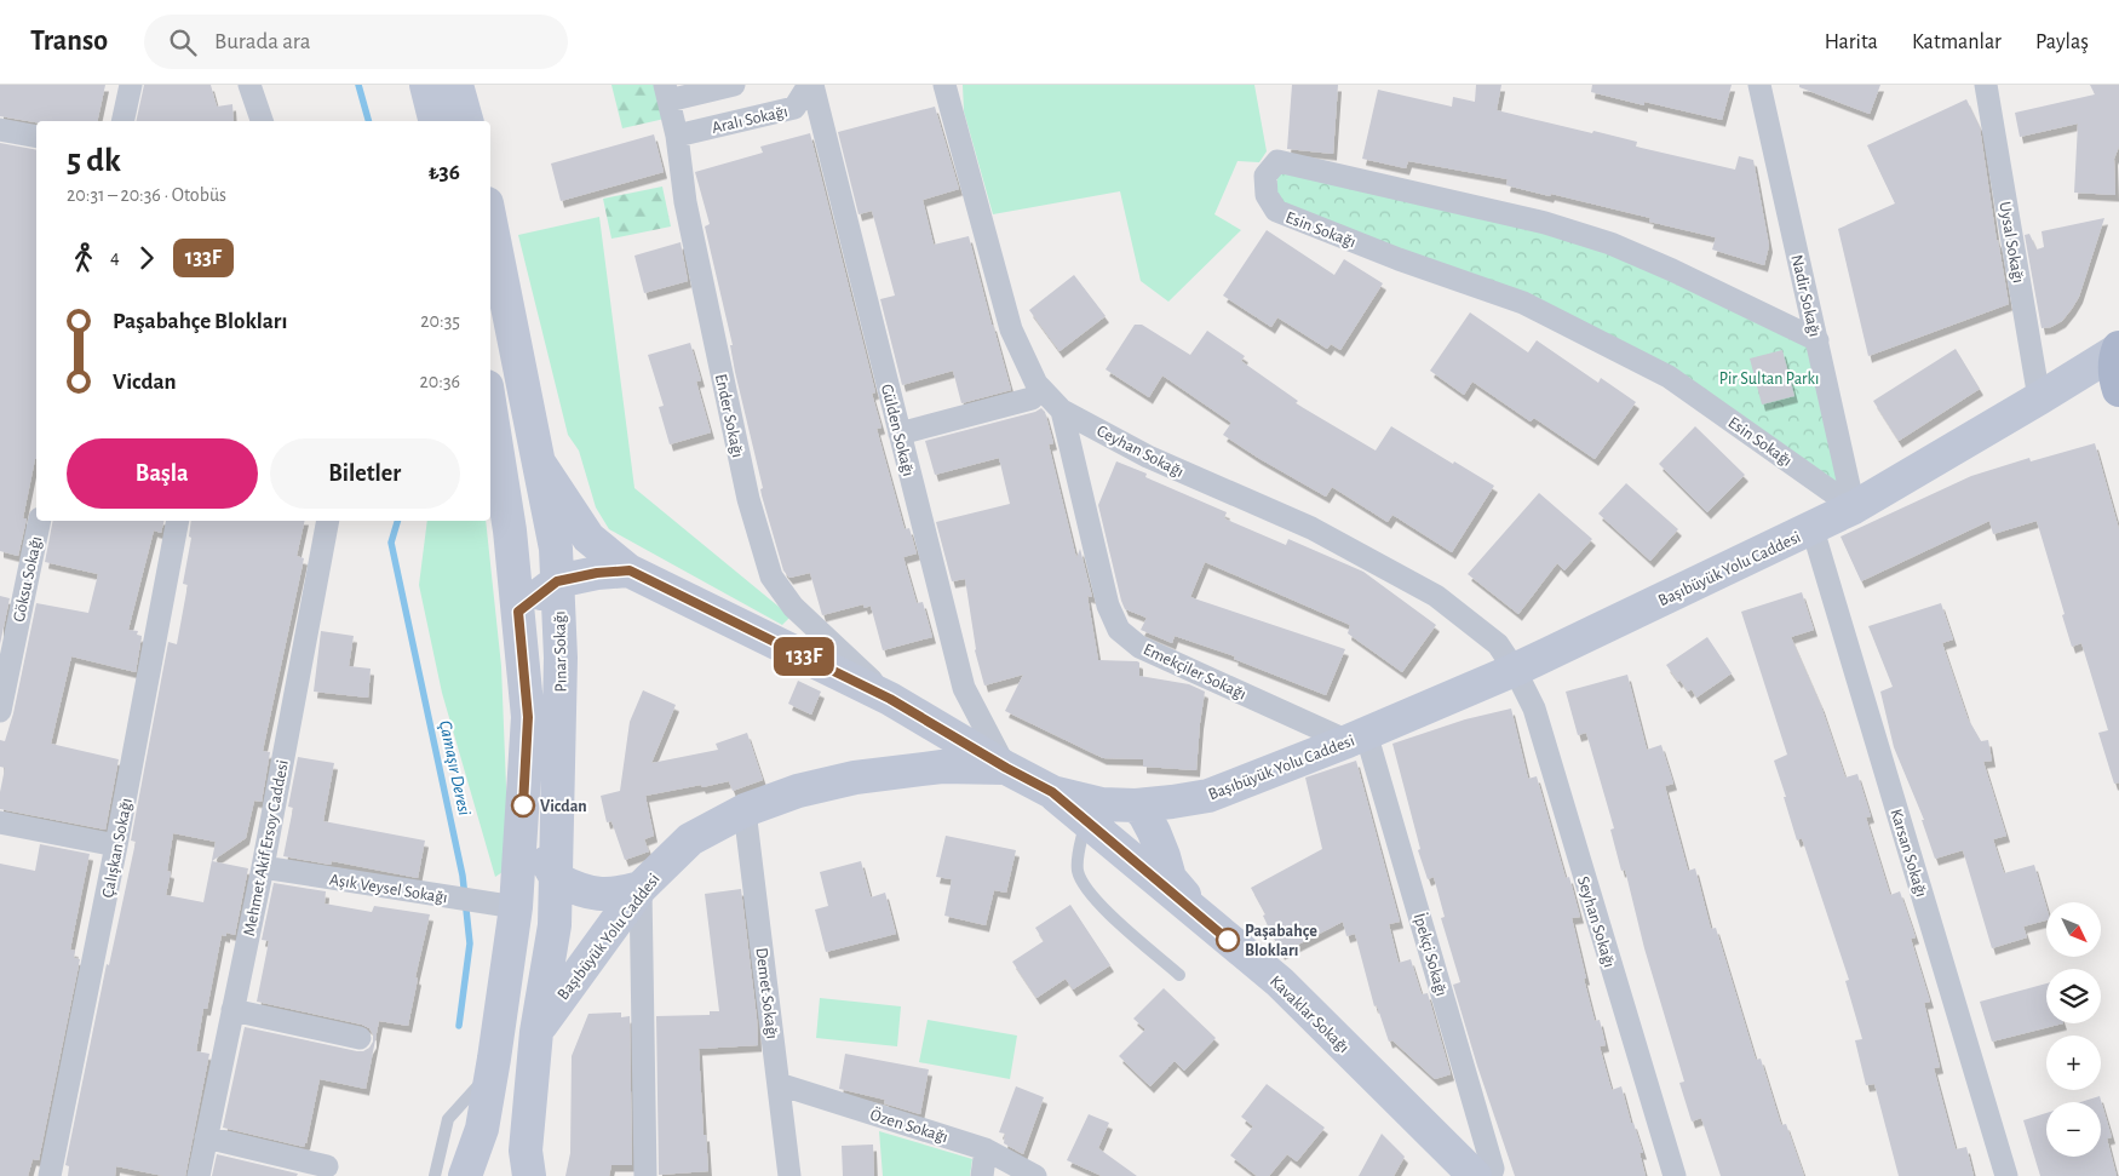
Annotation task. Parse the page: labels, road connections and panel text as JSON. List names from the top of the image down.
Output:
{
  "streets": {
    "main road": ["Başıbüyük Yolu Caddesi", "Pınar Sokağı", "Kavaklar Sokağı"],
    "street": [
      "Aralı Sokağı",
      "Esin Sokağı",
      "Uysal Sokağı",
      "Nadir Sokağı",
      "Ender Sokağı",
      "Gülden Sokağı",
      "Ceyhan Sokağı",
      "Göksu Sokağı",
      "Emekçiler Sokağı",
      "Çalışkan Sokağı",
      "Mehmet Akif Ersoy Caddesi",
      "Karsan Sokağı",
      "Aşık Veysel Sokağı",
      "Seyhan Sokağı",
      "İpekçi Sokağı",
      "Demet Sokağı",
      "Özen Sokağı"
    ]
  },
  "crossings": [
    ["Aralı Sokağı", "Ender Sokağı"],
    ["Aralı Sokağı", "Gülden Sokağı"],
    ["Esin Sokağı", "Nadir Sokağı"],
    ["Esin Sokağı", "Başıbüyük Yolu Caddesi"],
    ["Uysal Sokağı", "Başıbüyük Yolu Caddesi"],
    ["Nadir Sokağı", "Başıbüyük Yolu Caddesi"],
    ["Gülden Sokağı", "Başıbüyük Yolu Caddesi"],
    ["Ceyhan Sokağı", "Başıbüyük Yolu Caddesi"],
    ["Ceyhan Sokağı", "Emekçiler Sokağı"],
    ["Ceyhan Sokağı", "Seyhan Sokağı"],
    ["Başıbüyük Yolu Caddesi", "Pınar Sokağı"],
    ["Başıbüyük Yolu Caddesi", "Emekçiler Sokağı"],
    ["Başıbüyük Yolu Caddesi", "Karsan Sokağı"],
    ["Başıbüyük Yolu Caddesi", "Seyhan Sokağı"],
    ["Başıbüyük Yolu Caddesi", "İpekçi Sokağı"],
    ["Başıbüyük Yolu Caddesi", "Demet Sokağı"],
    ["Başıbüyük Yolu Caddesi", "Kavaklar Sokağı"],
    ["Emekçiler Sokağı", "İpekçi Sokağı"],
    ["Mehmet Akif Ersoy Caddesi", "Aşık Veysel Sokağı"],
    ["Demet Sokağı", "Özen Sokağı"]
  ],
  "water": ["Çamaşır Deresi"],
  "parks": ["Pir Sultan Parkı"],
  "places": ["Vicdan", "Paşabahçe Blokları"],
  "lines": ["bus line 133F"],
  "north": "bottom right",
  "page": {
    "header": "Transo",
    "search": "Burada ara",
    "nav": ["Harita", "Katmanlar", "Paylaş"],
    "on_map": "133F",
    "heading": ["5 dk", "20:31 – 20:36 · Otobüs", "₺36"],
    "legs": ["4", "133F"],
    "list": [
      {
        "name": "Paşabahçe Blokları",
        "value": "20:35"
      },
      {
        "name": "Vicdan",
        "value": "20:36"
      }
    ],
    "buttons": ["Başla", "Biletler"],
    "map_buttons": ["+", "−"]
  }
}
